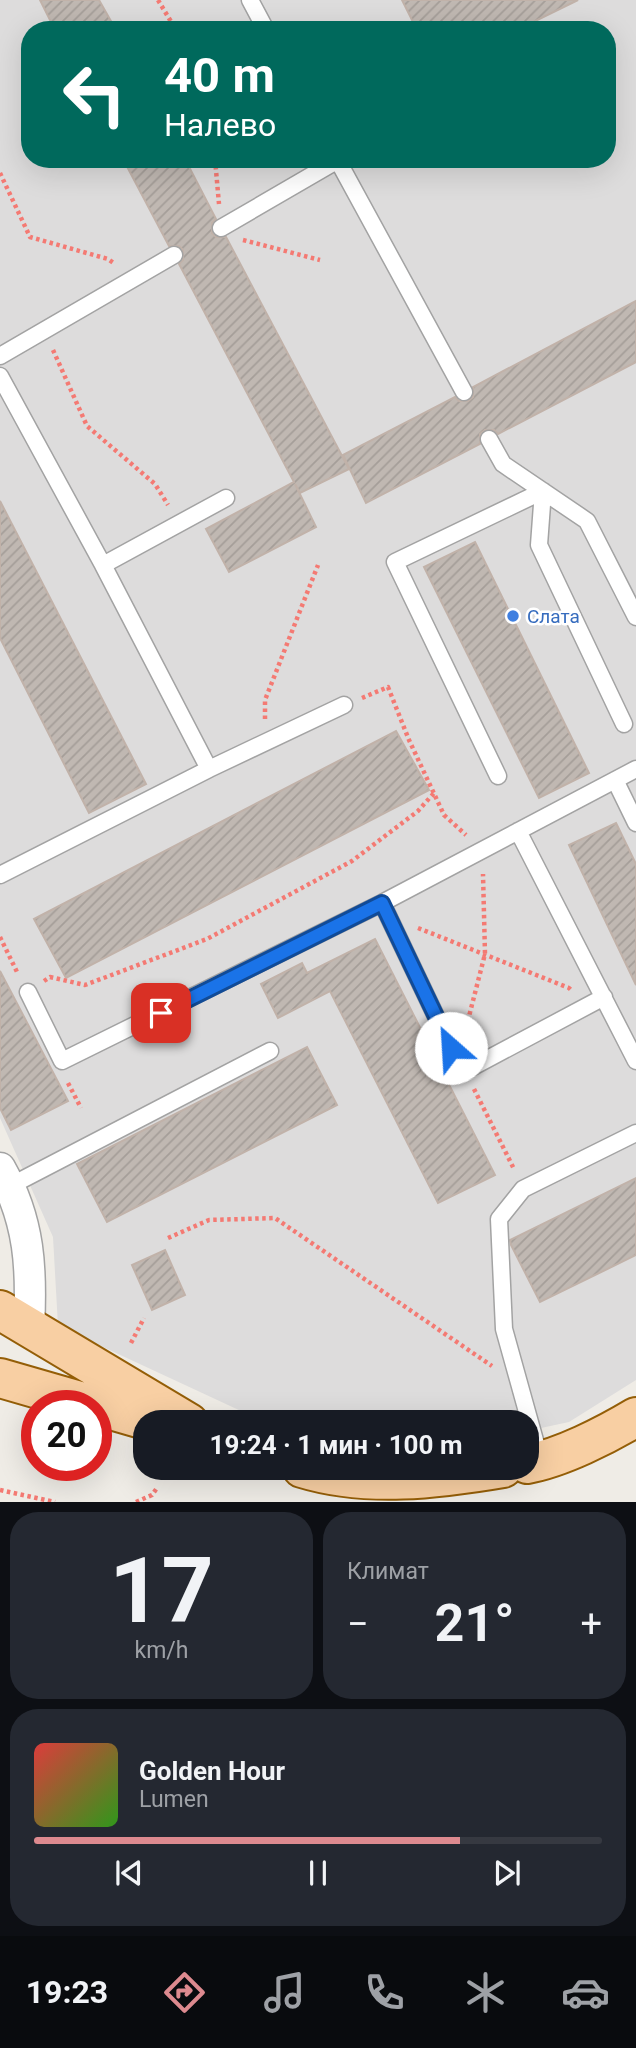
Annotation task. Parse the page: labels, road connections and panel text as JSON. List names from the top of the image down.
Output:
{
  "places": ["Слата"],
  "page": {
    "turn": ["40 m", "Налево"],
    "limit": "20",
    "trip": "19:24 · 1 мин · 100 m",
    "tile": [
      ["17", "km/h"],
      "Климат"
    ],
    "heat": ["−", "21°", "+"],
    "song": ["Golden Hour", "Lumen"],
    "tabs": "19:23"
  }
}
